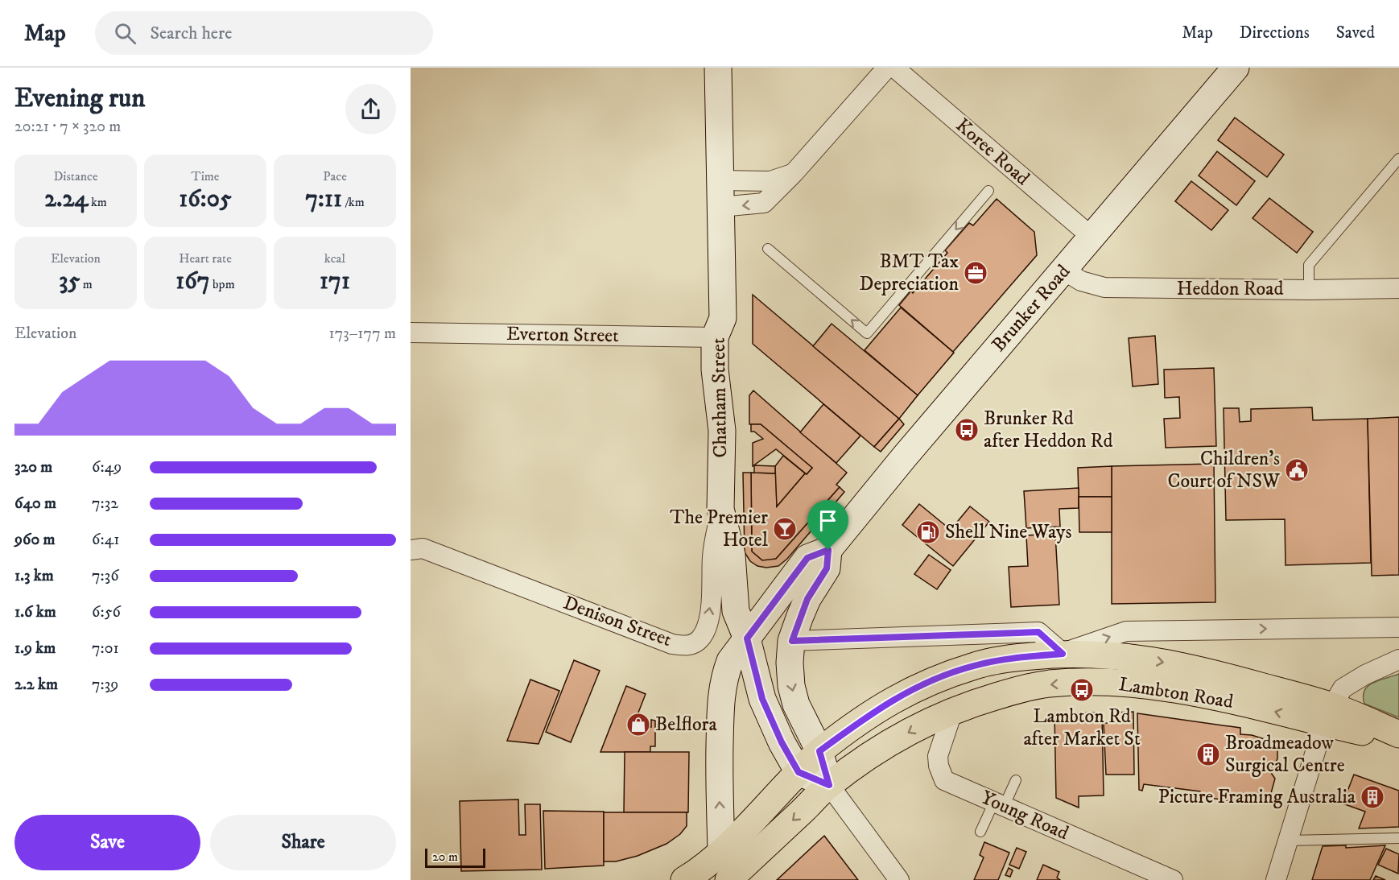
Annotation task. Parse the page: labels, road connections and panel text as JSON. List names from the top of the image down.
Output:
{
  "streets": {
    "main road": ["Brunker Road", "Chatham Street", "Lambton Road"],
    "street": [
      "Koree Road",
      "Heddon Road",
      "Everton Street",
      "Denison Street",
      "Young Road"
    ]
  },
  "crossings": [
    ["Koree Road", "Brunker Road"],
    ["Heddon Road", "Brunker Road"],
    ["Brunker Road", "Chatham Street"],
    ["Brunker Road", "Lambton Road"],
    ["Everton Street", "Chatham Street"],
    ["Chatham Street", "Denison Street"],
    ["Chatham Street", "Lambton Road"],
    ["Lambton Road", "Young Road"]
  ],
  "places": {
    "office": ["BMT Tax Depreciation"],
    "bus stop": ["Brunker Rd after Heddon Rd", "Lambton Rd after Market St"],
    "public building": ["Children's Court of NSW"],
    "bar": ["The Premier Hotel"],
    "fuel station": ["Shell Nine Ways"],
    "shop": ["Belflora"],
    "building": ["Broadmeadow Surgical Centre", "Picture Framing Australia"]
  },
  "scale_bar": "20 m",
  "page": {
    "header": "Map",
    "search": "Search here",
    "nav": ["Map", "Directions", "Saved"],
    "heading": ["Evening run", "20:21 · 7 × 320 m"],
    "stats": [
      ["Distance", "2.24 km"],
      ["Time", "16:05"],
      ["Pace", "7:11 /km"],
      ["Elevation", "35 m"],
      ["Heart rate", "167 bpm"],
      ["kcal", "171"]
    ],
    "chart": ["Elevation", "173–177 m"],
    "list": [
      {
        "name": "320 m",
        "note": "6:49"
      },
      {
        "name": "640 m",
        "note": "7:32"
      },
      {
        "name": "960 m",
        "note": "6:41"
      },
      {
        "name": "1.3 km",
        "note": "7:36"
      },
      {
        "name": "1.6 km",
        "note": "6:56"
      },
      {
        "name": "1.9 km",
        "note": "7:01"
      },
      {
        "name": "2.2 km",
        "note": "7:39"
      }
    ],
    "buttons": ["Save", "Share"],
    "scale": "20 m"
  }
}
